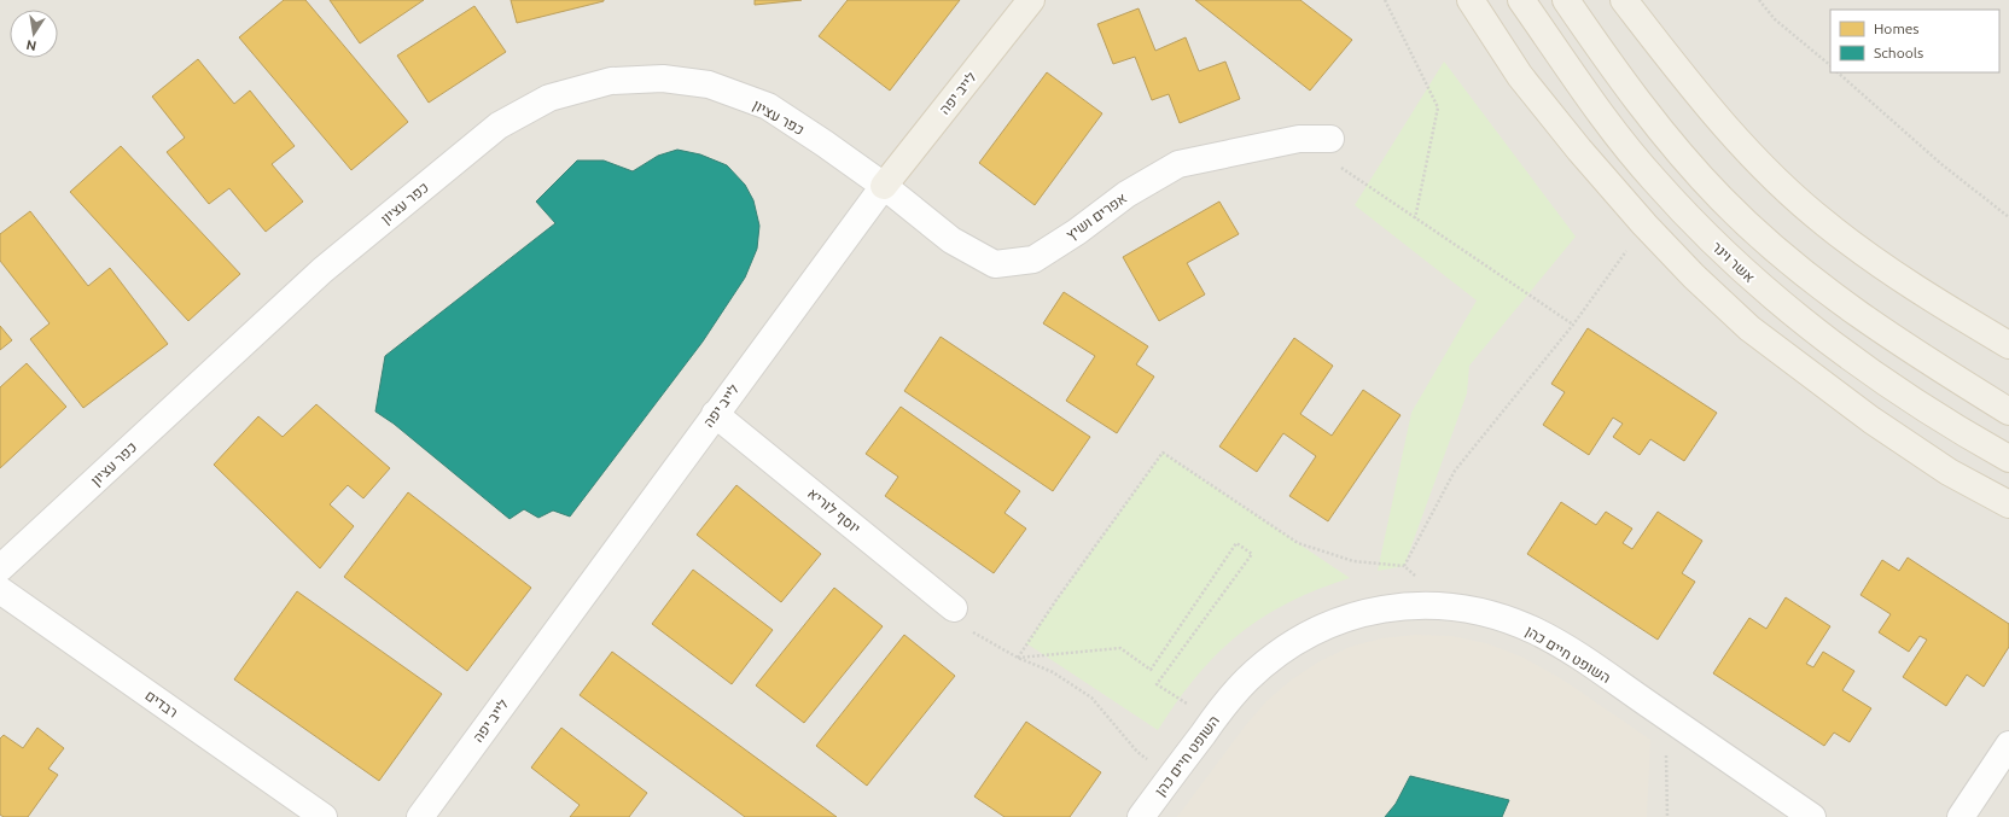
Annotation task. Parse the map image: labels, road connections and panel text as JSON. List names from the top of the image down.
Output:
{
  "streets": {
    "main road": ["לייב יפה", "אשר וינר"],
    "street": [
      "כפר עציון",
      "אפרים ושיץ",
      "יוסף לוריא",
      "השופט חיים כהן",
      "רבדים"
    ]
  },
  "crossings": [
    ["לייב יפה", "כפר עציון"],
    ["לייב יפה", "אפרים ושיץ"],
    ["לייב יפה", "יוסף לוריא"],
    ["כפר עציון", "אפרים ושיץ"]
  ],
  "legend": ["Homes", "Schools"],
  "north": "bottom"
}
